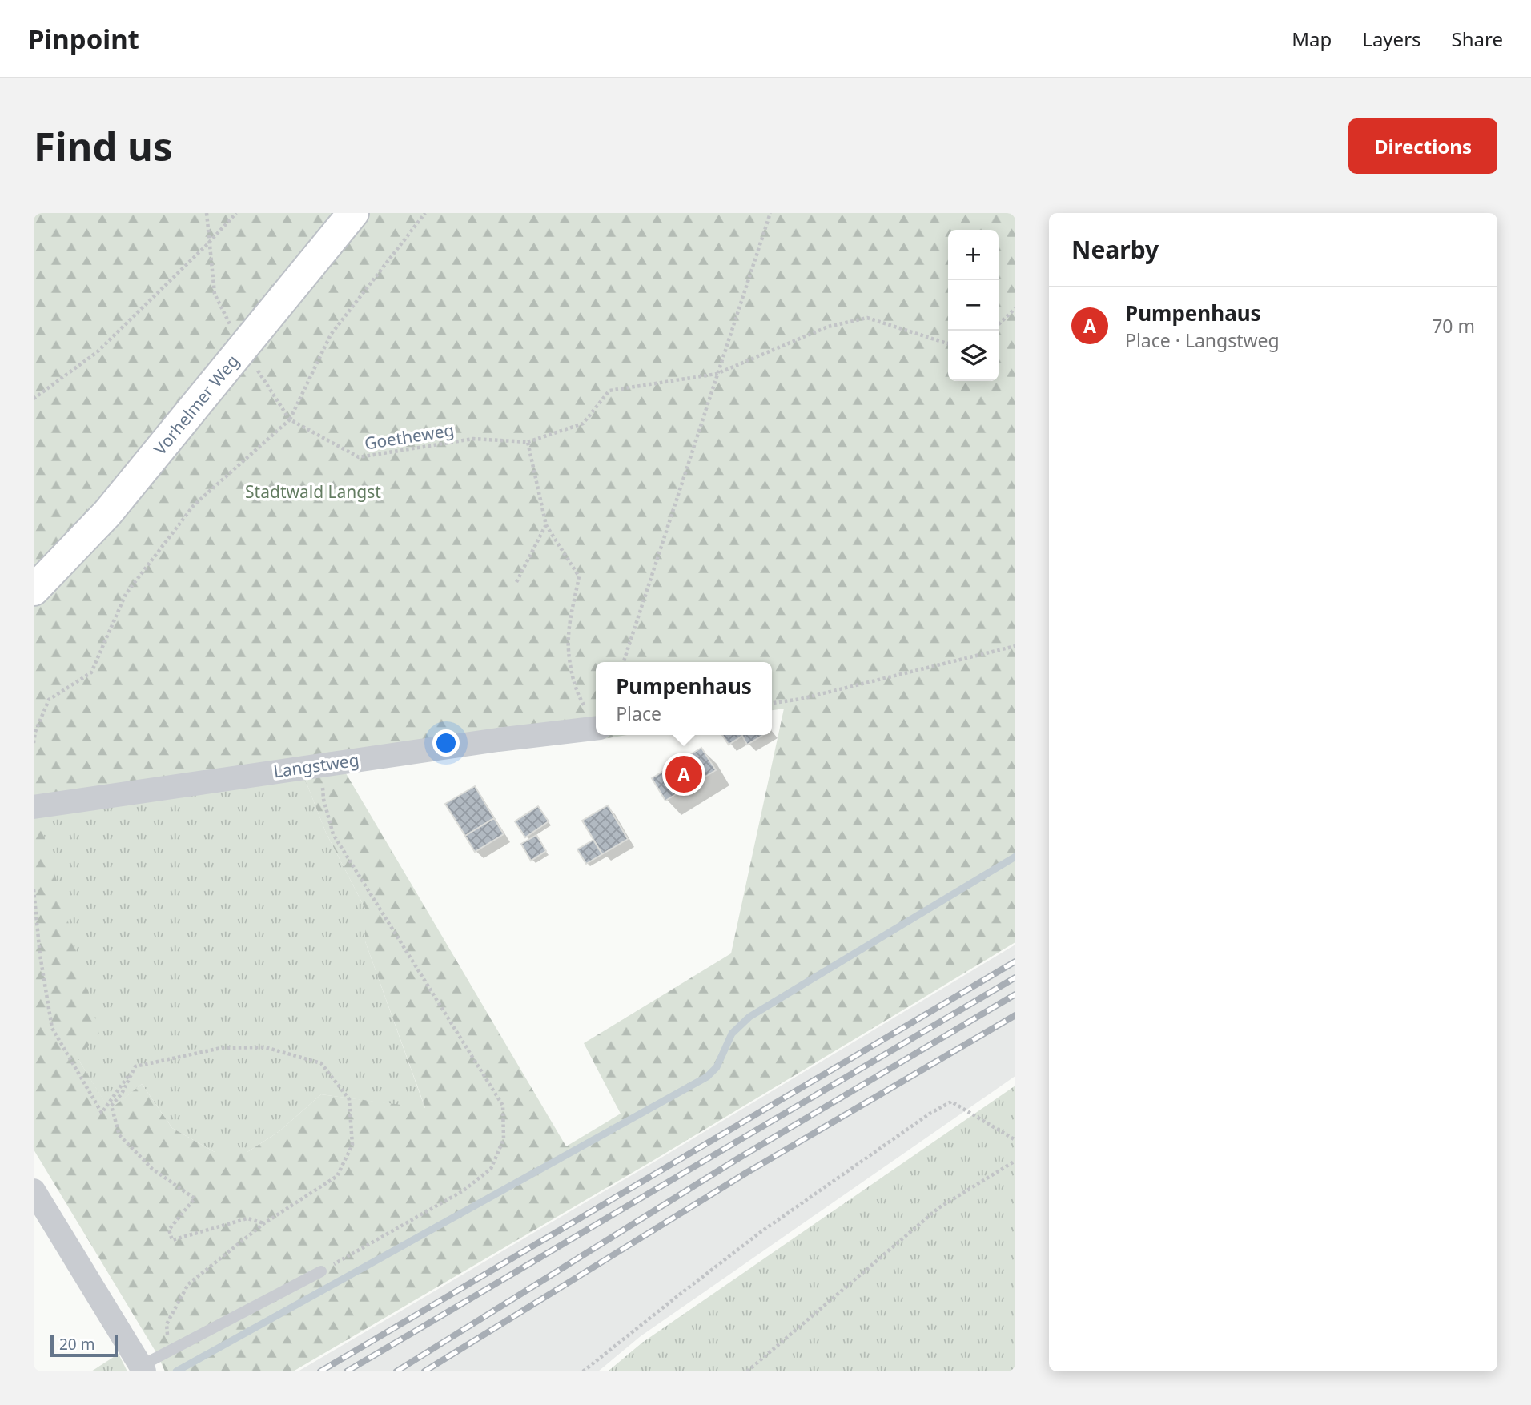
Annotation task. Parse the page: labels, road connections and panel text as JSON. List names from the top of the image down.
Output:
{
  "streets": {
    "street": ["Vorhelmer Weg", "Langstweg"],
    "path": ["Goetheweg"]
  },
  "parks": ["Stadtwald Langst"],
  "scale_bar": "20 m",
  "page": {
    "header": "Pinpoint",
    "nav": ["Map", "Layers", "Share"],
    "buttons": "Directions",
    "title": "Find us",
    "heading": "Nearby",
    "map_buttons": ["+", "−"],
    "list": [
      {
        "mark": "A",
        "name": "Pumpenhaus",
        "note": "Place · Langstweg",
        "value": "70 m"
      }
    ],
    "popup": ["Pumpenhaus", "Place"],
    "pins": "A",
    "scale": "20 m"
  }
}
